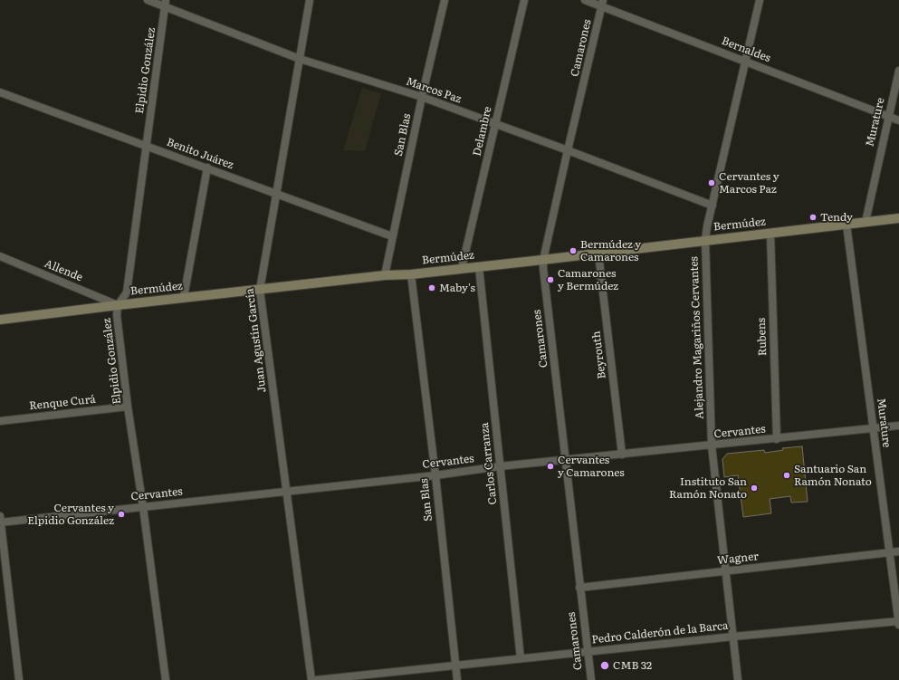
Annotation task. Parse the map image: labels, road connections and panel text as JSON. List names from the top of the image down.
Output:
{
  "streets": {
    "street": [
      "Camarones",
      "Bernaldes",
      "Elpidio González",
      "Marcos Paz",
      "Murature",
      "Delambre",
      "San Blas",
      "Benito Juárez",
      "Bermúdez",
      "Allende",
      "Rubens",
      "Alejandro Magariños Cervantes",
      "Juan Agustín García",
      "Beyrouth",
      "Renque Curá",
      "Cervantes",
      "Carlos Carranza",
      "Wagner",
      "Pedro Calderón de la Barca"
    ]
  },
  "crossings": [
    ["Camarones", "Bernaldes"],
    ["Camarones", "Marcos Paz"],
    ["Camarones", "Bermúdez"],
    ["Camarones", "Cervantes"],
    ["Camarones", "Wagner"],
    ["Camarones", "Pedro Calderón de la Barca"],
    ["Bernaldes", "Murature"],
    ["Bernaldes", "Alejandro Magariños Cervantes"],
    ["Elpidio González", "Marcos Paz"],
    ["Elpidio González", "Benito Juárez"],
    ["Elpidio González", "Bermúdez"],
    ["Elpidio González", "Allende"],
    ["Elpidio González", "Renque Curá"],
    ["Elpidio González", "Cervantes"],
    ["Marcos Paz", "Delambre"],
    ["Marcos Paz", "San Blas"],
    ["Marcos Paz", "Alejandro Magariños Cervantes"],
    ["Marcos Paz", "Juan Agustín García"],
    ["Murature", "Bermúdez"],
    ["Murature", "Cervantes"],
    ["Murature", "Wagner"],
    ["Murature", "Pedro Calderón de la Barca"],
    ["Delambre", "Bermúdez"],
    ["San Blas", "Benito Juárez"],
    ["San Blas", "Bermúdez"],
    ["San Blas", "Cervantes"],
    ["San Blas", "Pedro Calderón de la Barca"],
    ["Benito Juárez", "Juan Agustín García"],
    ["Bermúdez", "Allende"],
    ["Bermúdez", "Rubens"],
    ["Bermúdez", "Alejandro Magariños Cervantes"],
    ["Bermúdez", "Juan Agustín García"],
    ["Bermúdez", "Beyrouth"],
    ["Bermúdez", "Carlos Carranza"],
    ["Rubens", "Cervantes"],
    ["Alejandro Magariños Cervantes", "Cervantes"],
    ["Alejandro Magariños Cervantes", "Wagner"],
    ["Alejandro Magariños Cervantes", "Pedro Calderón de la Barca"],
    ["Juan Agustín García", "Cervantes"],
    ["Beyrouth", "Cervantes"],
    ["Cervantes", "Carlos Carranza"],
    ["Carlos Carranza", "Pedro Calderón de la Barca"]
  ],
  "places": [
    "Cervantes y Marcos Paz",
    "Tendy",
    "Bermúdez y Camarones",
    "Camarones y Bermúdez",
    "Maby's",
    "Cervantes y Camarones",
    "Santuario San Ramón Nonato",
    "Instituto San Ramón Nonato",
    "Cervantes y Elpidio González",
    "CMB 32"
  ]
}
